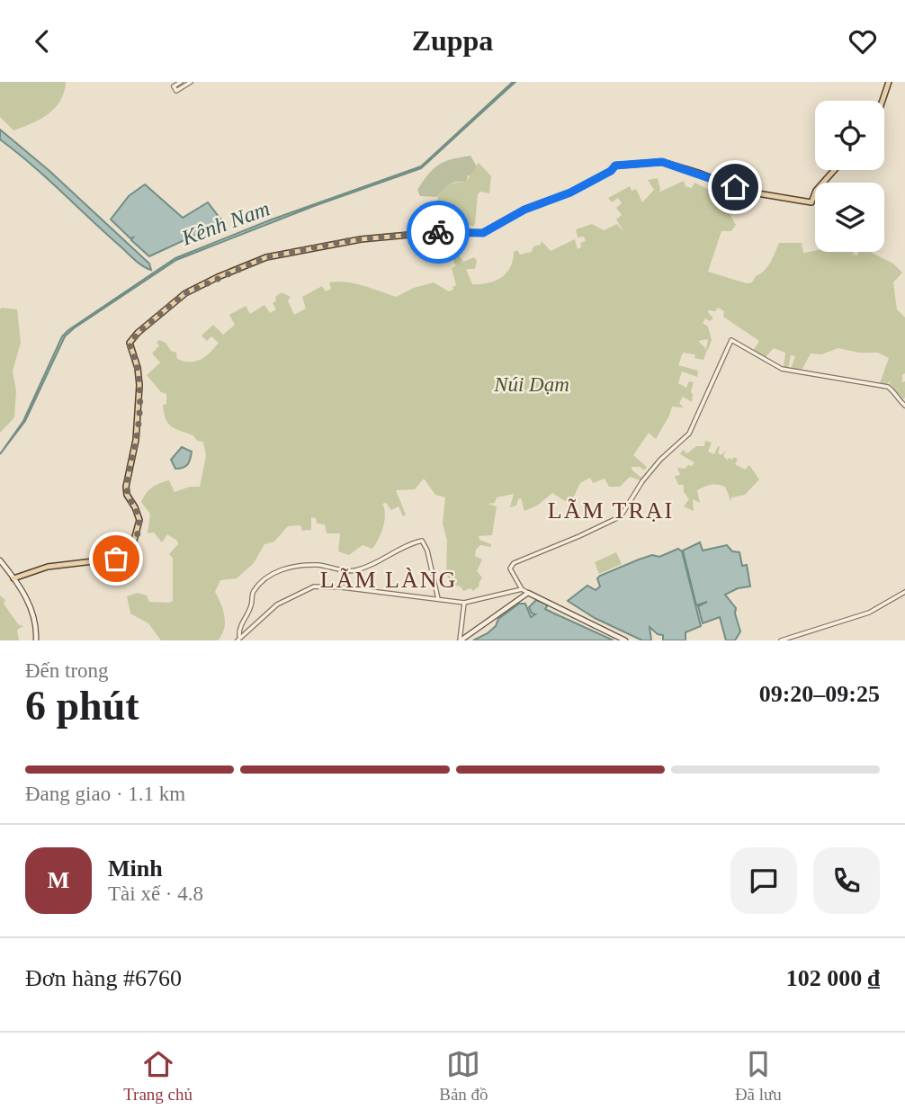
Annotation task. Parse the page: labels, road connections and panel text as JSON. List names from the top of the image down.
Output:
{
  "districts": ["LÃM TRẠI", "LÃM LÀNG"],
  "water": ["Kênh Nam"],
  "parks": ["Núi Dạm"],
  "page": {
    "header": "Zuppa",
    "heading": ["6 phút", "Đến trong", "09:20–09:25"],
    "panel": [
      "Minh",
      "Tài xế · 4.8",
      "Đơn hàng #6760",
      "102 000 ₫"
    ],
    "bar": "Đang giao · 1.1 km",
    "round": "M",
    "tabs": ["Trang chủ", "Bản đồ", "Đã lưu"]
  }
}
